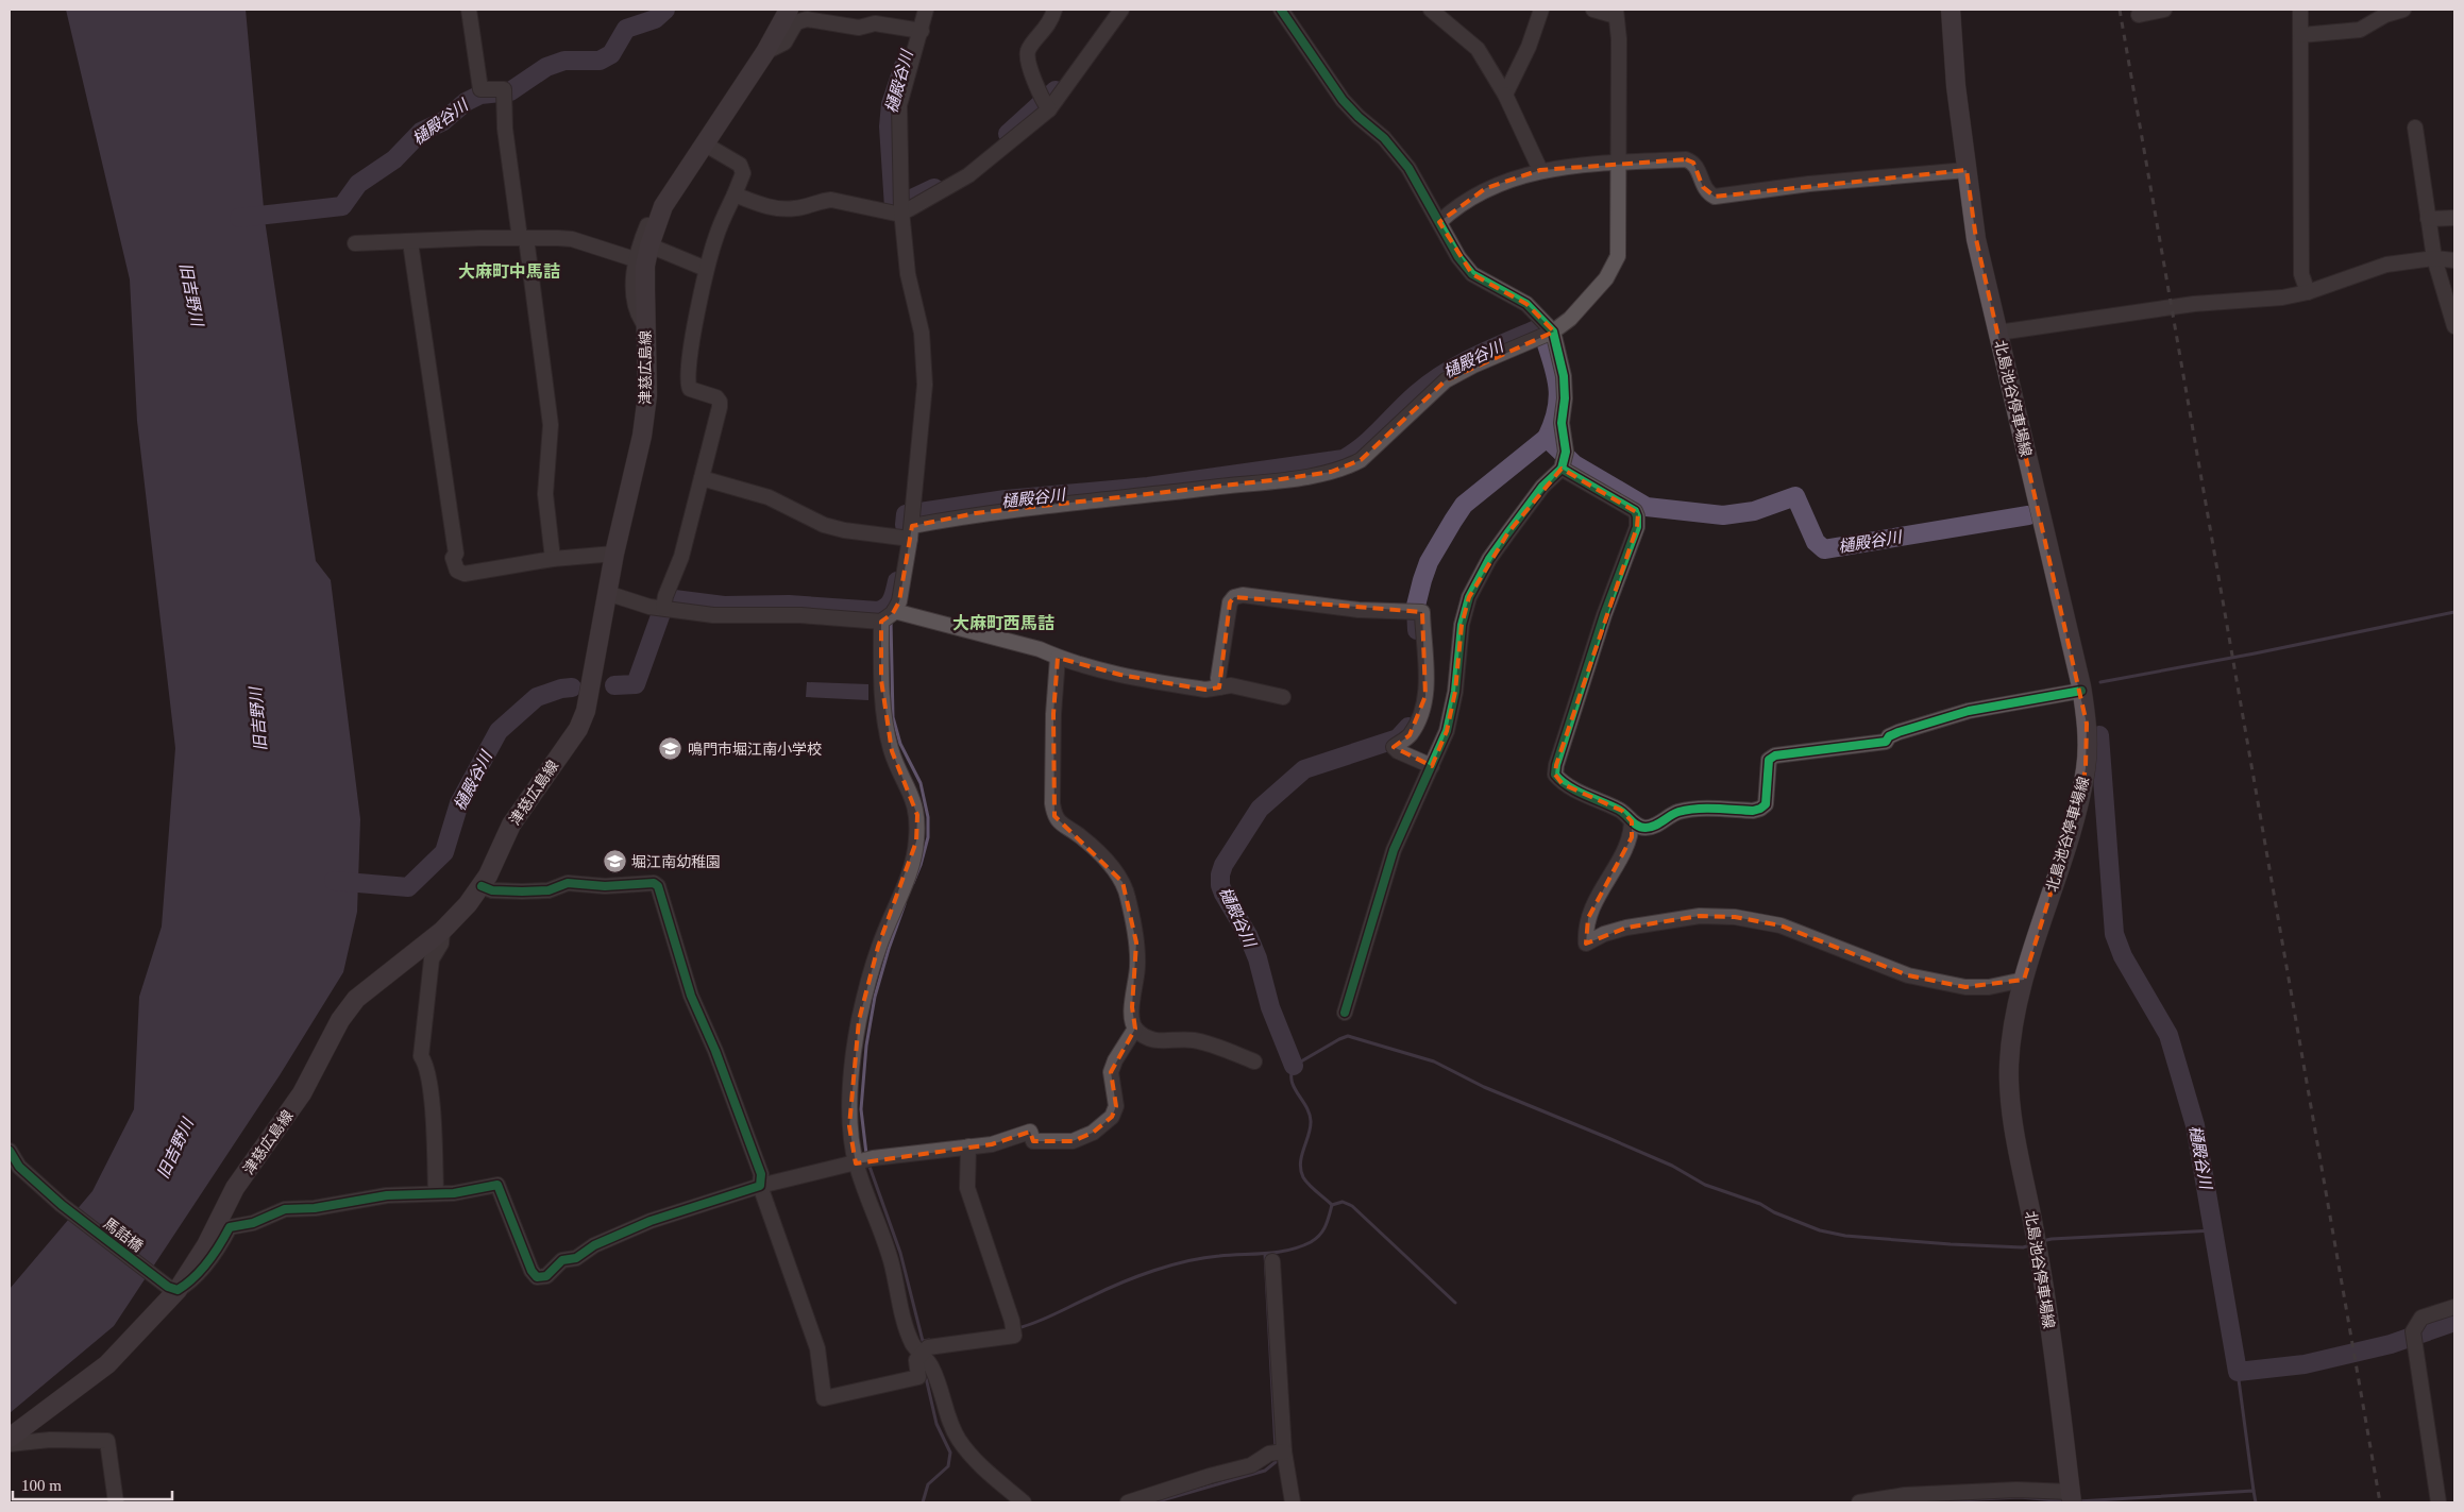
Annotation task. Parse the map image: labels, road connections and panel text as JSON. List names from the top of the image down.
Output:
{
  "streets": {
    "main road": ["津慈広島線", "北島池谷停車場線"],
    "street": ["馬詰橋"]
  },
  "crossings": [
    ["津慈広島線", "馬詰橋"]
  ],
  "districts": ["大麻町中馬詰", "大麻町西馬詰"],
  "water": ["樋殿谷川", "旧吉野川"],
  "places": {
    "school or university": ["鳴門市堀江南小学校", "堀江南幼稚園"]
  },
  "scale_bar": "100 m"
}
